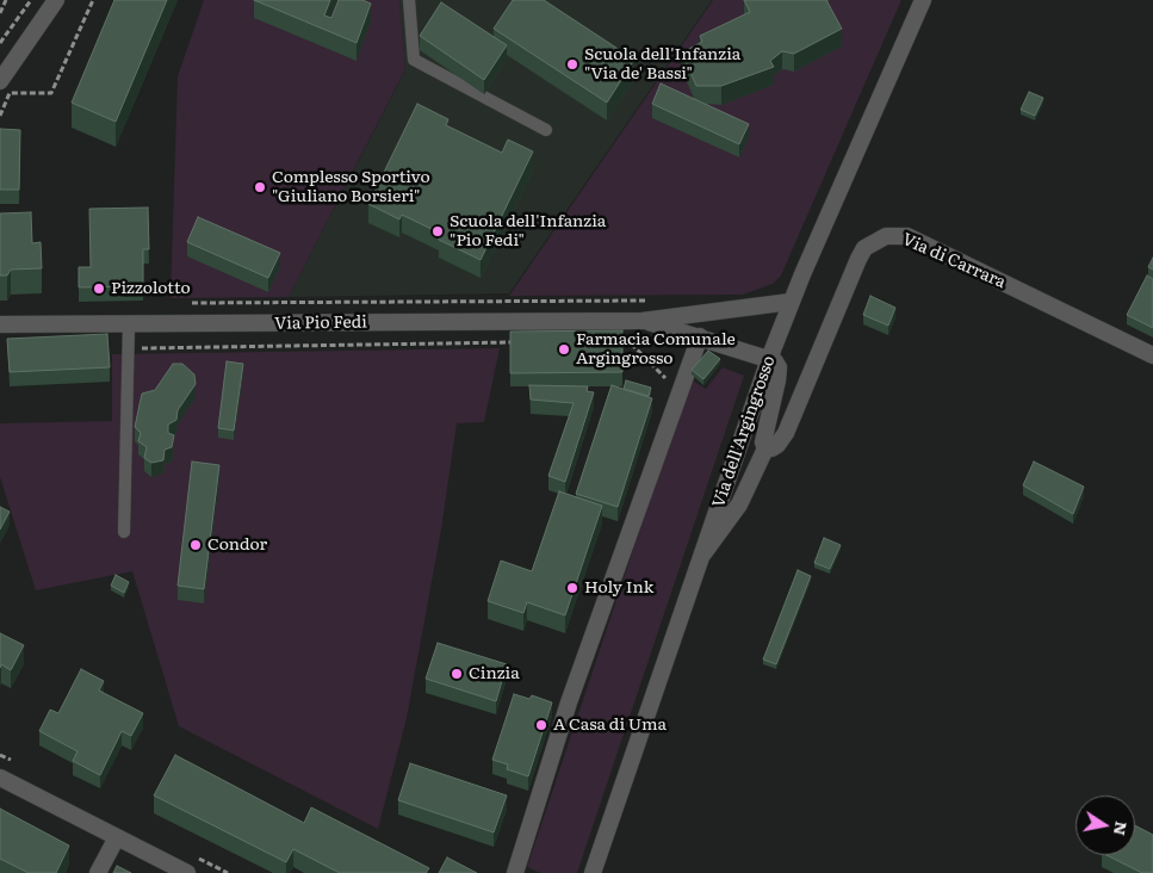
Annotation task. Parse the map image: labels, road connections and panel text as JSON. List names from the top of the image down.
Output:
{
  "streets": {
    "street": ["Via di Carrara", "Via Pio Fedi", "Via dell'Argingrosso"]
  },
  "crossings": [
    ["Via di Carrara", "Via Pio Fedi"],
    ["Via di Carrara", "Via dell'Argingrosso"],
    ["Via Pio Fedi", "Via dell'Argingrosso"]
  ],
  "places": [
    "Scuola dell'Infanzia \"Via de' Bassi\"",
    "Complesso Sportivo \"Giuliano Borsieri\"",
    "Scuola dell'Infanzia \"Pio Fedi\"",
    "Pizzolotto",
    "Farmacia Comunale Argingrosso",
    "Condor",
    "Holy Ink",
    "Cinzia",
    "A Casa di Uma"
  ],
  "north": "right"
}
